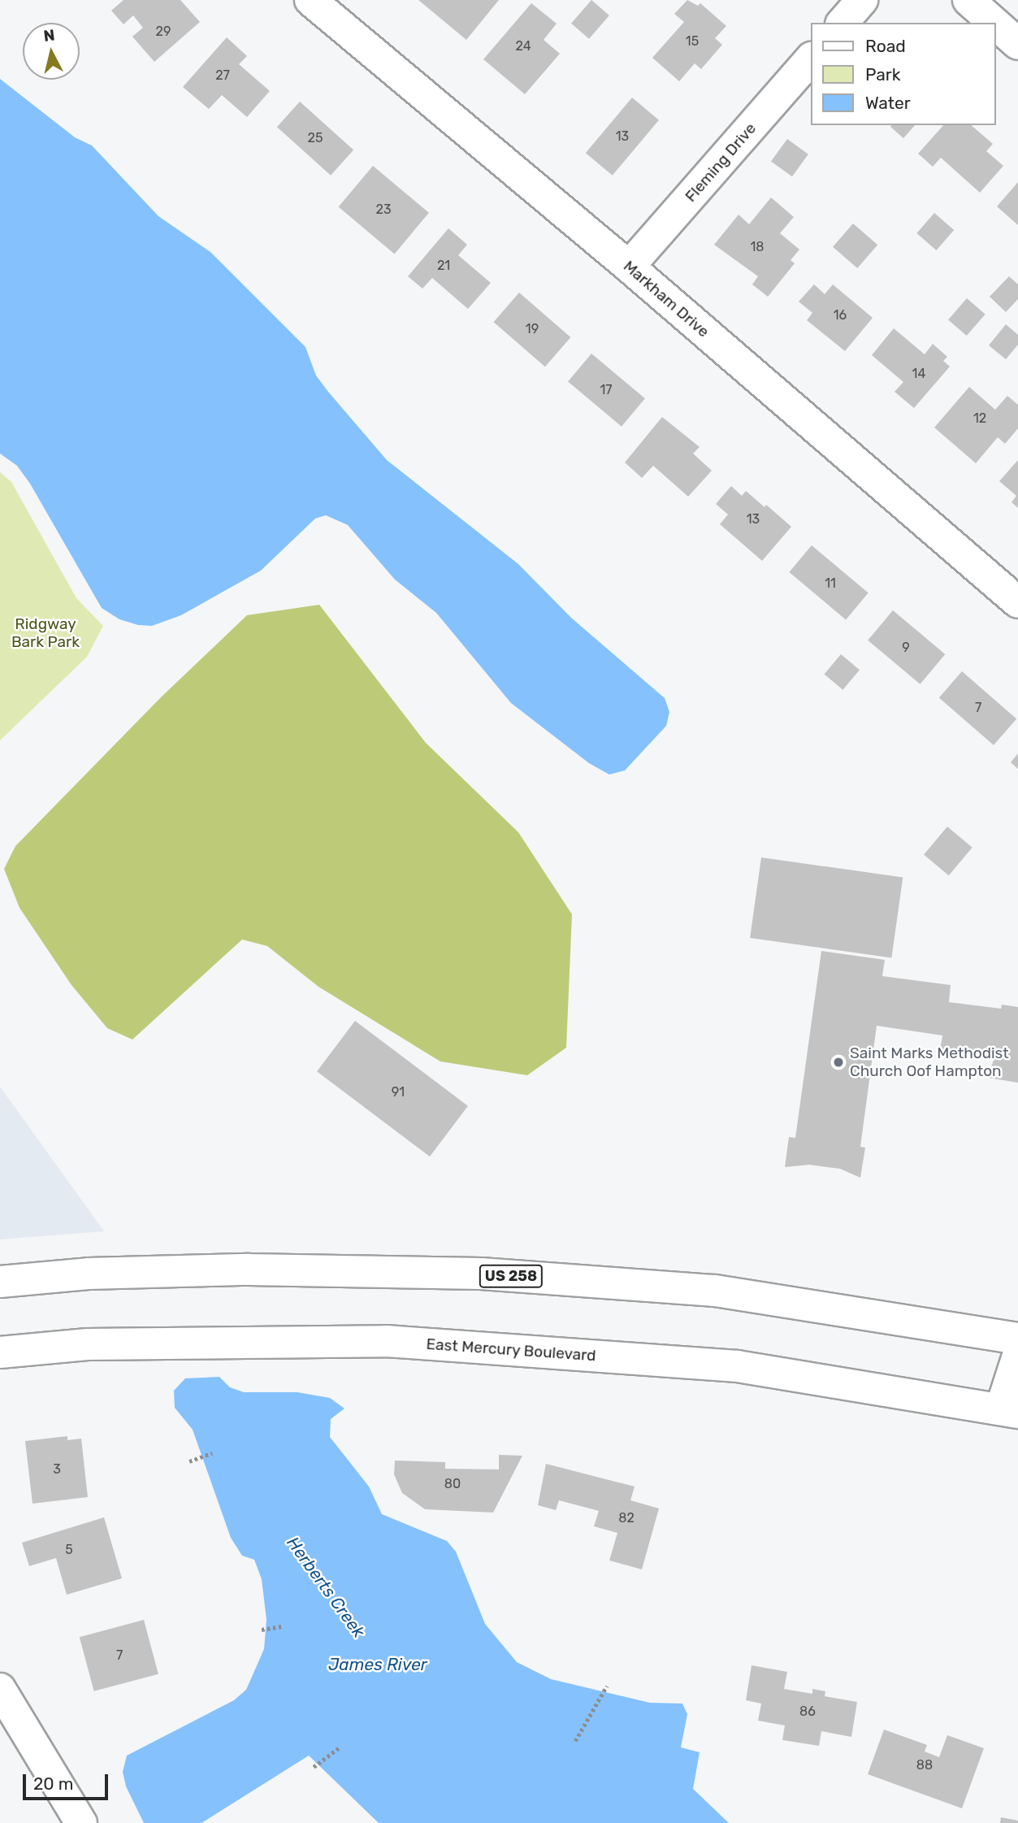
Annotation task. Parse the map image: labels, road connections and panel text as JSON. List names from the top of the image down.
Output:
{
  "streets": {
    "main road": [
      "Fleming Drive",
      "Markham Drive",
      "US 258",
      "East Mercury Boulevard"
    ]
  },
  "crossings": [
    ["Fleming Drive", "Markham Drive"]
  ],
  "water": ["Herberts Creek", "James River"],
  "parks": ["Ridgway Bark Park"],
  "places": ["Saint Marks Methodist Church Oof Hampton"],
  "house_numbers": [
    "29",
    "15",
    "24",
    "27",
    "13",
    "25",
    "23",
    "18",
    "21",
    "16",
    "19",
    "14",
    "17",
    "12",
    "13",
    "11",
    "9",
    "7",
    "91",
    "3",
    "80",
    "82",
    "5",
    "7",
    "86",
    "88"
  ],
  "legend": ["Road", "Park", "Water"],
  "scale_bar": "20 m",
  "north": "top"
}
